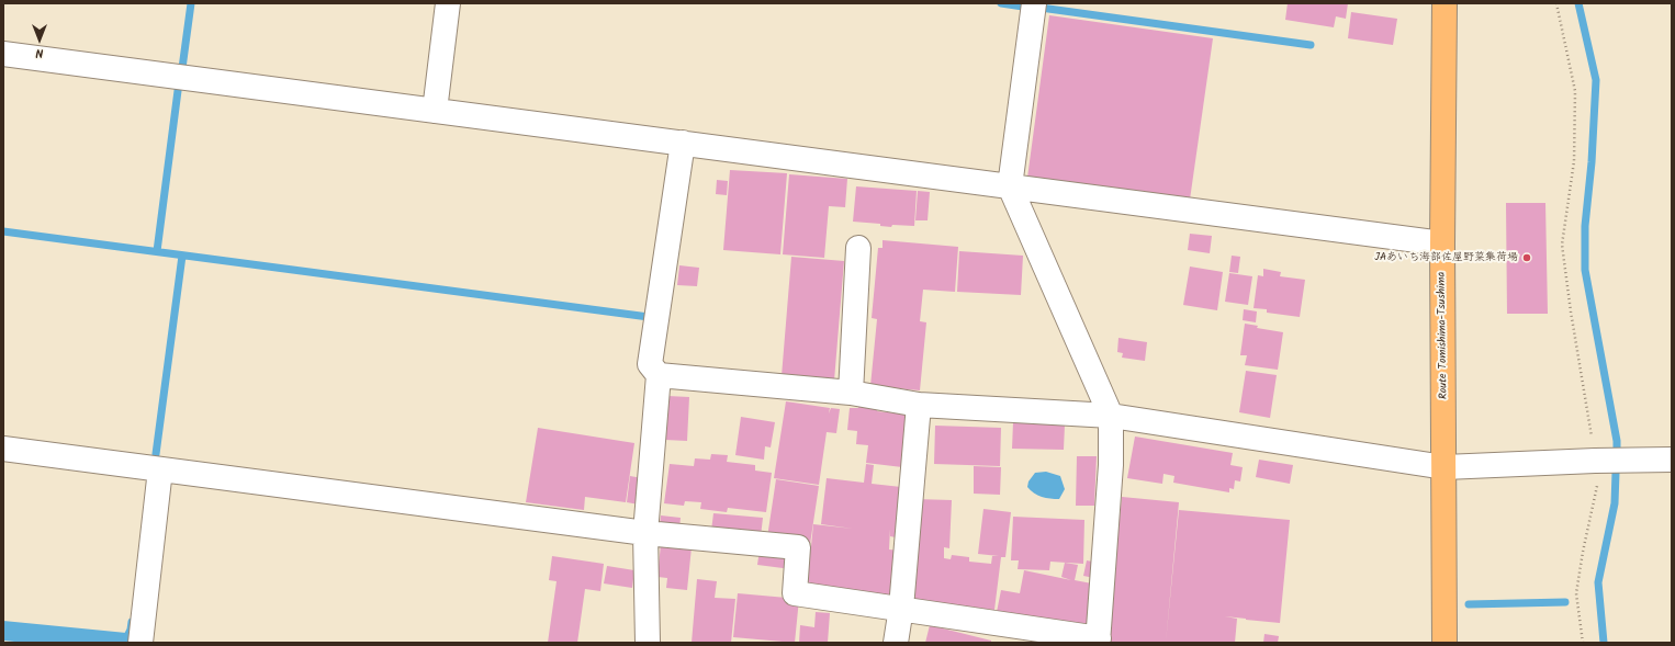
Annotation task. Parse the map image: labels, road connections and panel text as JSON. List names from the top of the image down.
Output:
{
  "streets": {
    "main road": ["Route Tomishima-Tsushima"]
  },
  "places": ["JAあいち海部佐屋野菜集荷場"],
  "north": "bottom"
}
